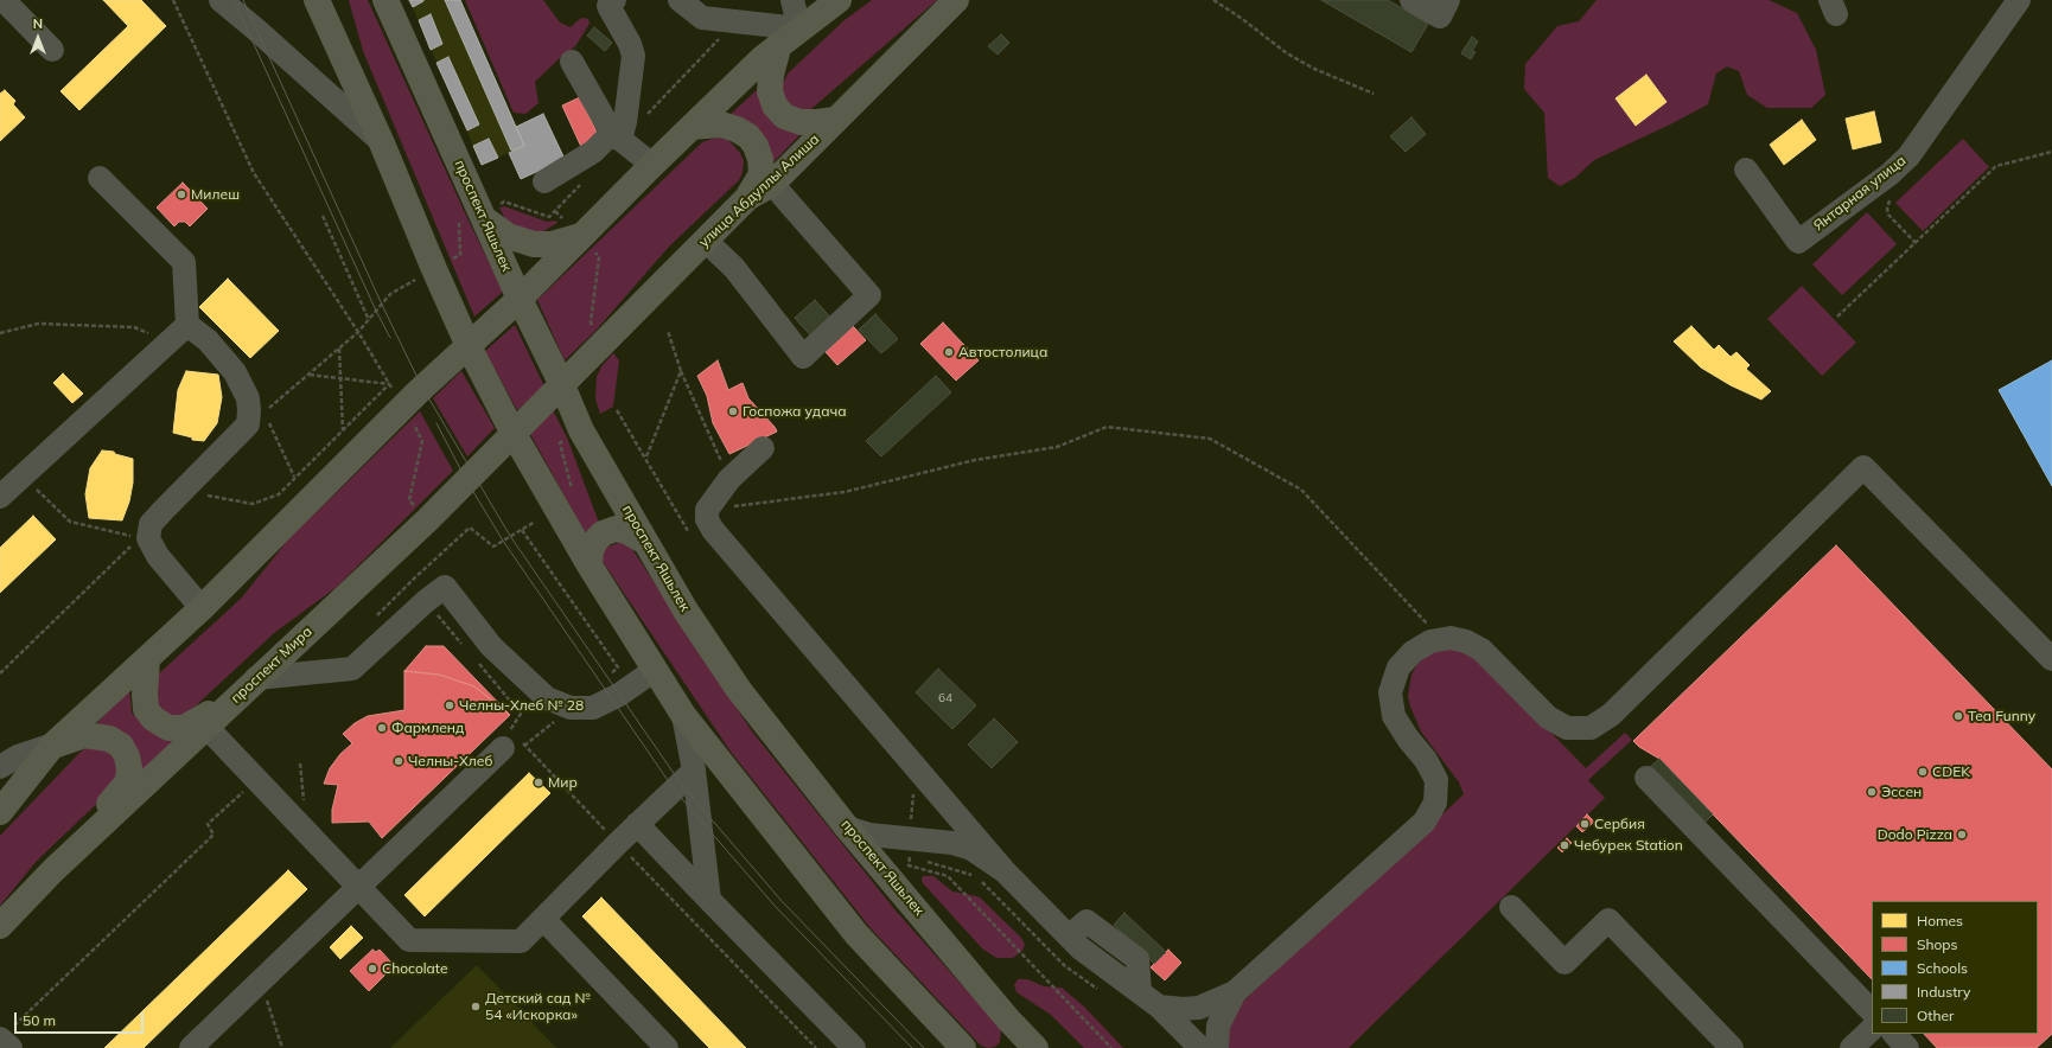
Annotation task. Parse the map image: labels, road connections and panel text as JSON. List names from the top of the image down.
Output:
{
  "streets": {
    "main road": ["улица Абдуллы Алиша", "проспект Яшьлек", "проспект Мира"],
    "street": ["Янтарная улица"]
  },
  "crossings": [
    ["улица Абдуллы Алиша", "проспект Яшьлек"],
    ["улица Абдуллы Алиша", "проспект Мира"]
  ],
  "places": [
    "Милеш",
    "Автостолица",
    "Госпожа удача",
    "Челны-Хлеб № 28",
    "Tea Funny",
    "Фармленд",
    "Челны-Хлеб",
    "CDEK",
    "Мир",
    "Эссен",
    "Сербия",
    "Dodo Pizza",
    "Чебурек Station",
    "Chocolate",
    "Детский сад № 54 «Искорка»"
  ],
  "house_numbers": ["64"],
  "legend": [
    "Homes",
    "Shops",
    "Schools",
    "Industry",
    "Other"
  ],
  "scale_bar": "50 m",
  "north": "top"
}
